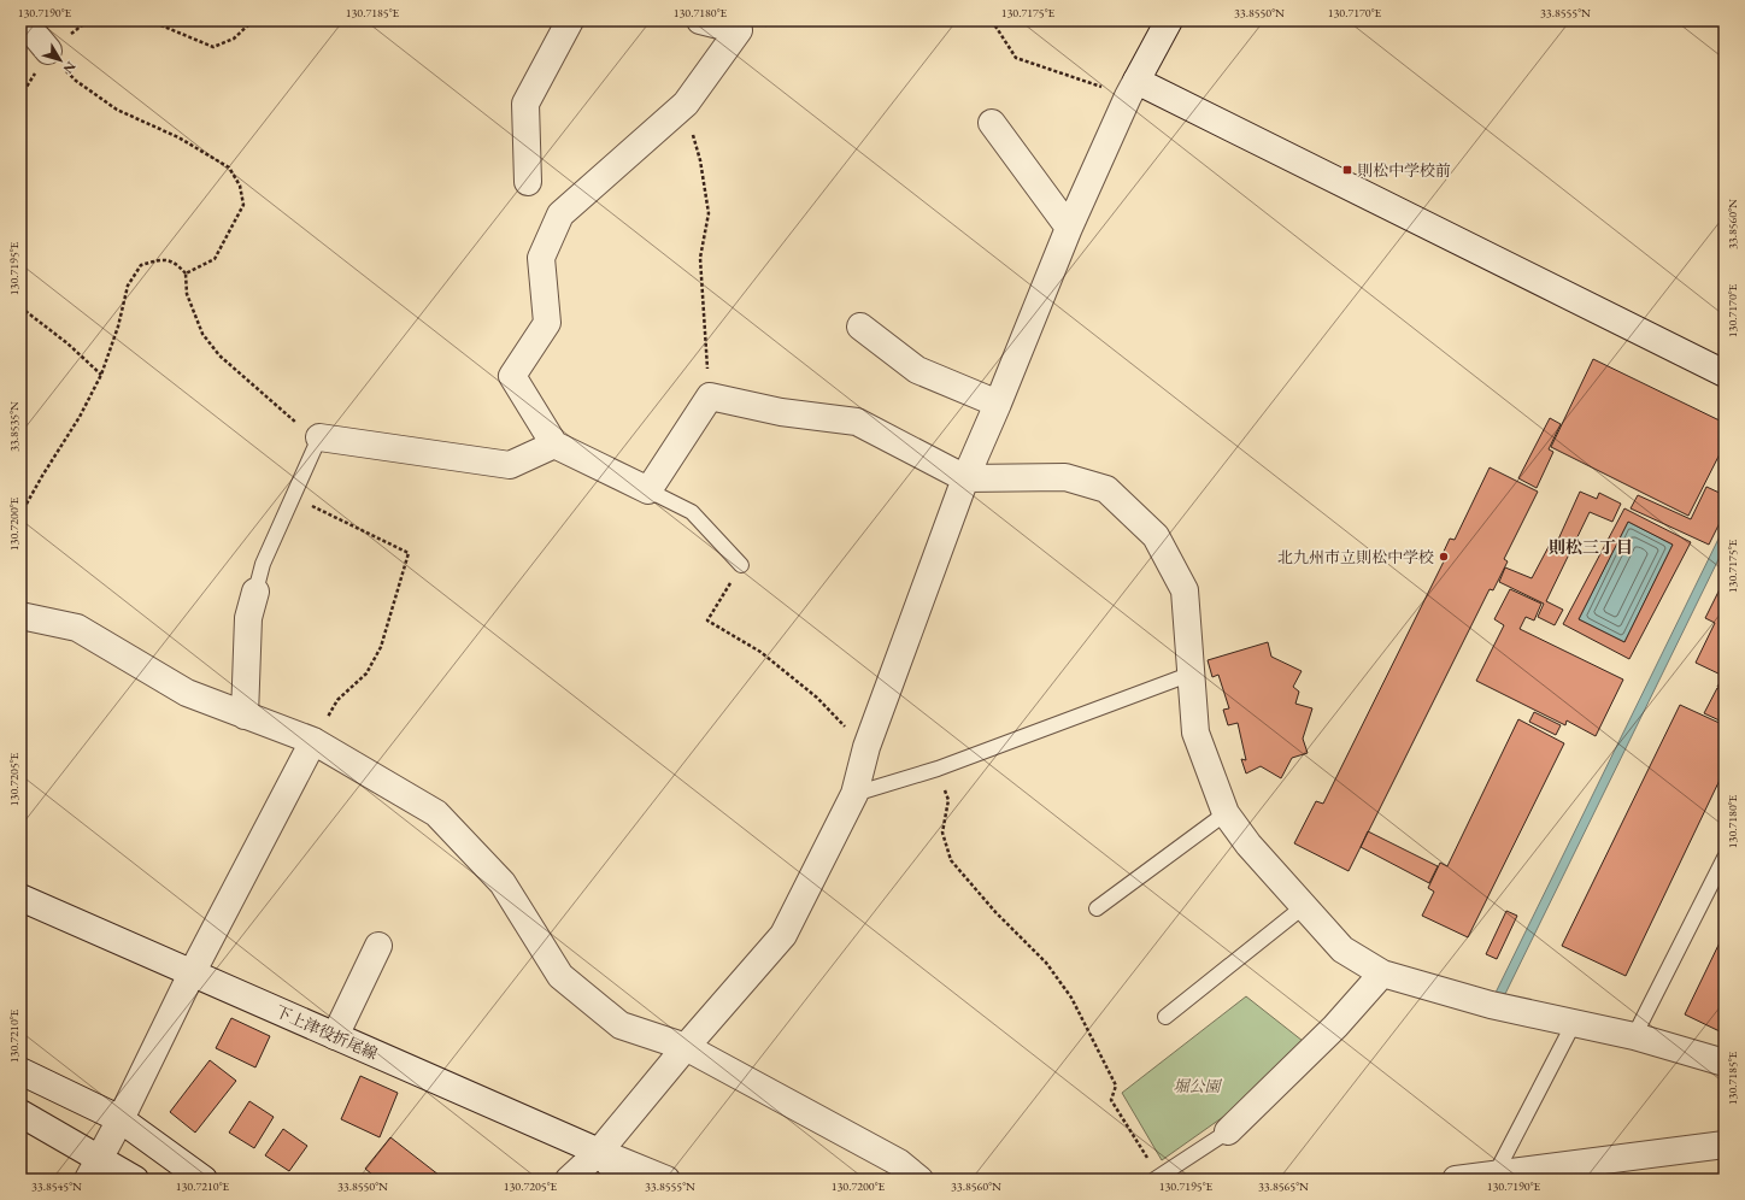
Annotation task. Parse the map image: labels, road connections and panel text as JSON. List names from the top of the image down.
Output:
{
  "streets": {
    "street": ["下上津役折尾線"]
  },
  "districts": ["則松三丁目"],
  "parks": ["堀公園"],
  "places": {
    "transit": ["則松中学校前"],
    "other": ["北九州市立則松中学校"]
  },
  "north": "bottom right",
  "coordinates": [
    "130.7190°E",
    "130.7185°E",
    "130.7180°E",
    "130.7175°E",
    "33.8550°N",
    "130.7170°E",
    "33.8555°N",
    "33.8560°N",
    "130.7195°E",
    "33.8535°N",
    "130.7200°E",
    "130.7205°E",
    "130.7210°E",
    "33.8545°N",
    "33.8565°N"
  ]
}
